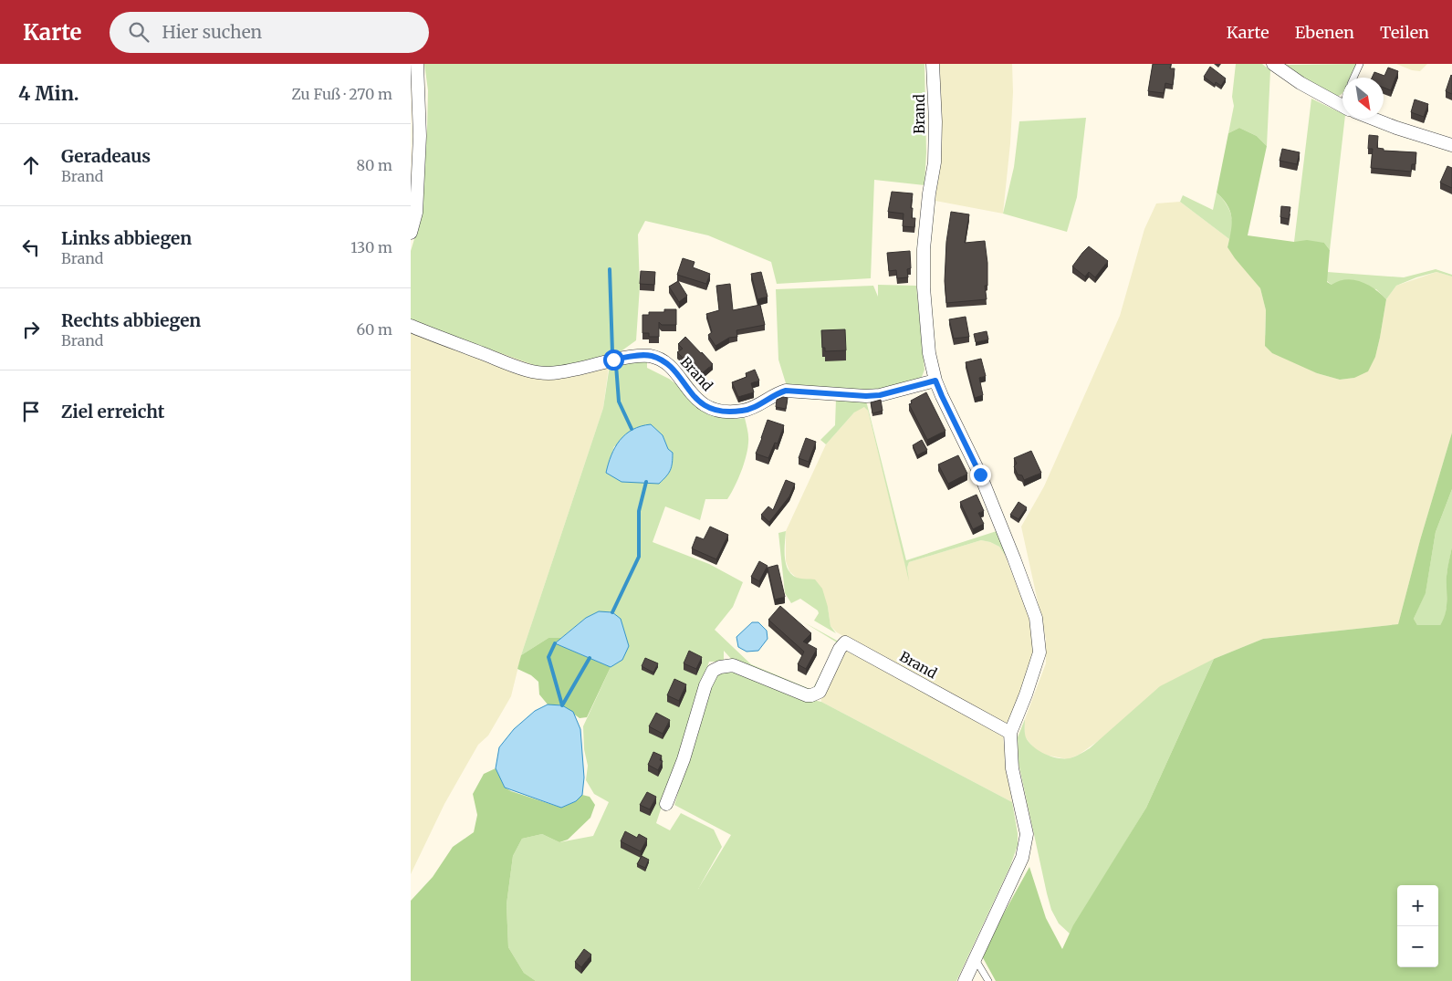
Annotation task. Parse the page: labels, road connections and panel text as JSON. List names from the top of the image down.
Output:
{
  "streets": {
    "street": ["Brand"]
  },
  "north": "bottom right",
  "page": {
    "header": "Karte",
    "search": "Hier suchen",
    "nav": ["Karte", "Ebenen", "Teilen"],
    "heading": ["4 Min.", "Zu Fuß · 270 m"],
    "list": [
      ["Geradeaus", "Brand", "80 m"],
      ["Links abbiegen", "Brand", "130 m"],
      ["Rechts abbiegen", "Brand", "60 m"],
      "Ziel erreicht"
    ],
    "map_buttons": ["+", "−"]
  }
}
